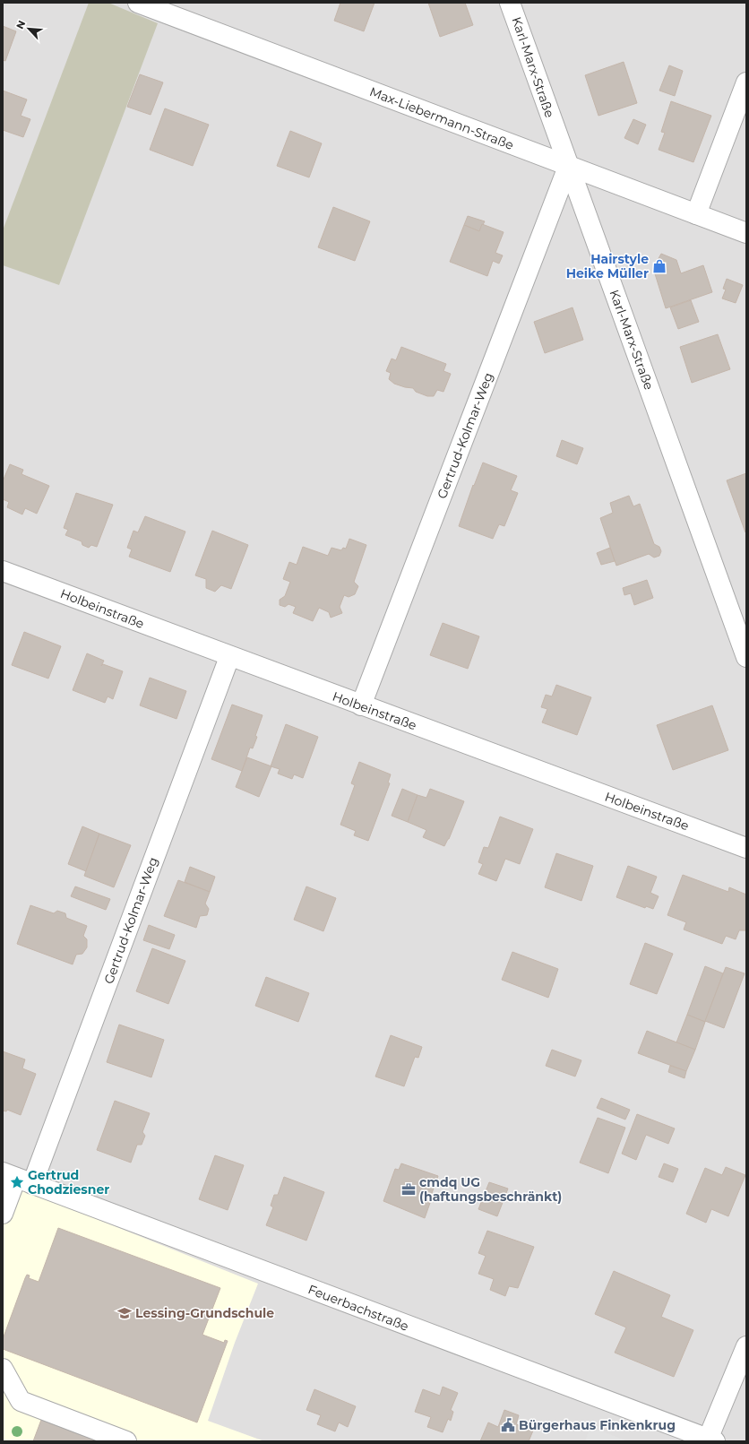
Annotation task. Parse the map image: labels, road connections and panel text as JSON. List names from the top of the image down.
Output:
{
  "streets": {
    "street": [
      "Karl-Marx-Straße",
      "Max-Liebermann-Straße",
      "Gertrud-Kolmar-Weg",
      "Holbeinstraße",
      "Feuerbachstraße"
    ]
  },
  "crossings": [
    ["Karl-Marx-Straße", "Max-Liebermann-Straße"],
    ["Karl-Marx-Straße", "Gertrud-Kolmar-Weg"],
    ["Max-Liebermann-Straße", "Gertrud-Kolmar-Weg"],
    ["Gertrud-Kolmar-Weg", "Holbeinstraße"],
    ["Gertrud-Kolmar-Weg", "Feuerbachstraße"]
  ],
  "places": {
    "shop": ["Hairstyle Heike Müller"],
    "place": ["Gertrud Chodziesner"],
    "office": ["cmdq UG (haftungsbeschränkt)"],
    "school or university": ["Lessing-Grundschule"],
    "public building": ["Bürgerhaus Finkenkrug"]
  },
  "north": "top left"
}
